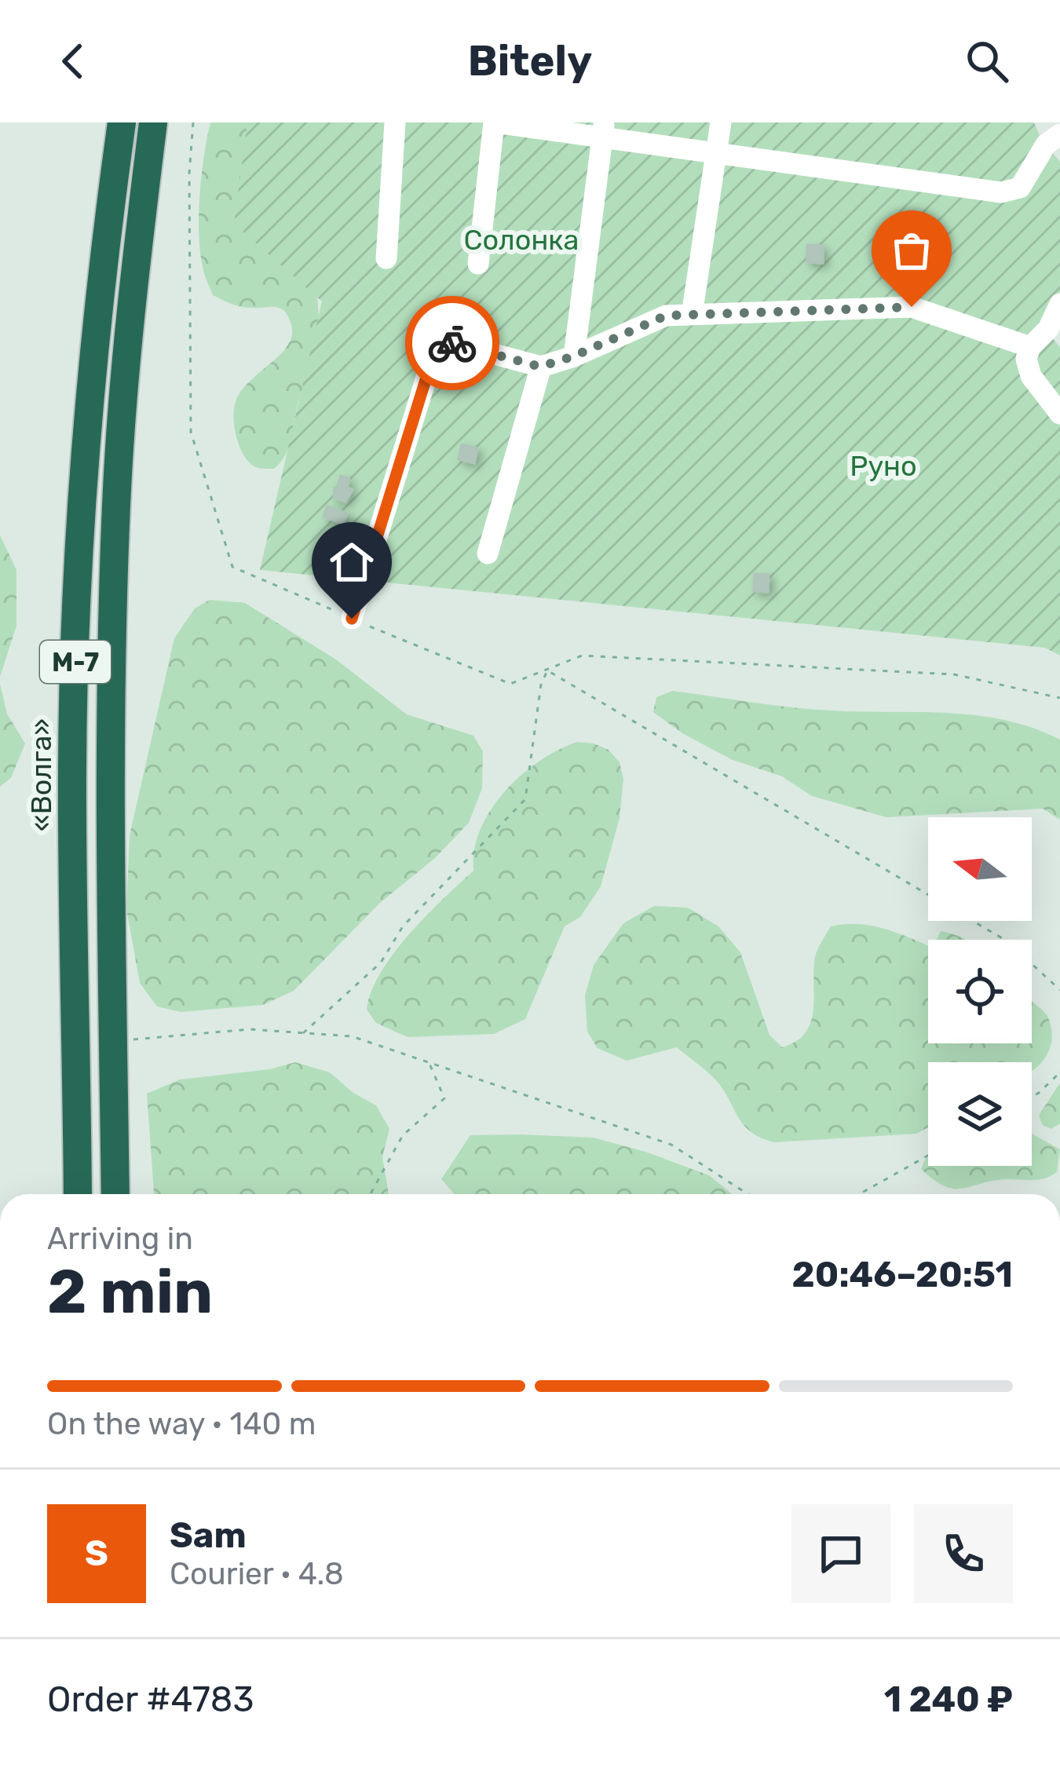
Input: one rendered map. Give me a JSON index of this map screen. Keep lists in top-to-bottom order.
{
  "streets": {
    "highway": ["М-7", "«Волга»"]
  },
  "parks": ["Солонка", "Руно"],
  "north": "left",
  "page": {
    "header": "Bitely",
    "heading": ["2 min", "Arriving in", "20:46–20:51"],
    "panel": [
      "Sam",
      "Courier · 4.8",
      "Order #4783",
      "1 240 ₽"
    ],
    "bar": "On the way · 140 m",
    "round": "S"
  }
}
